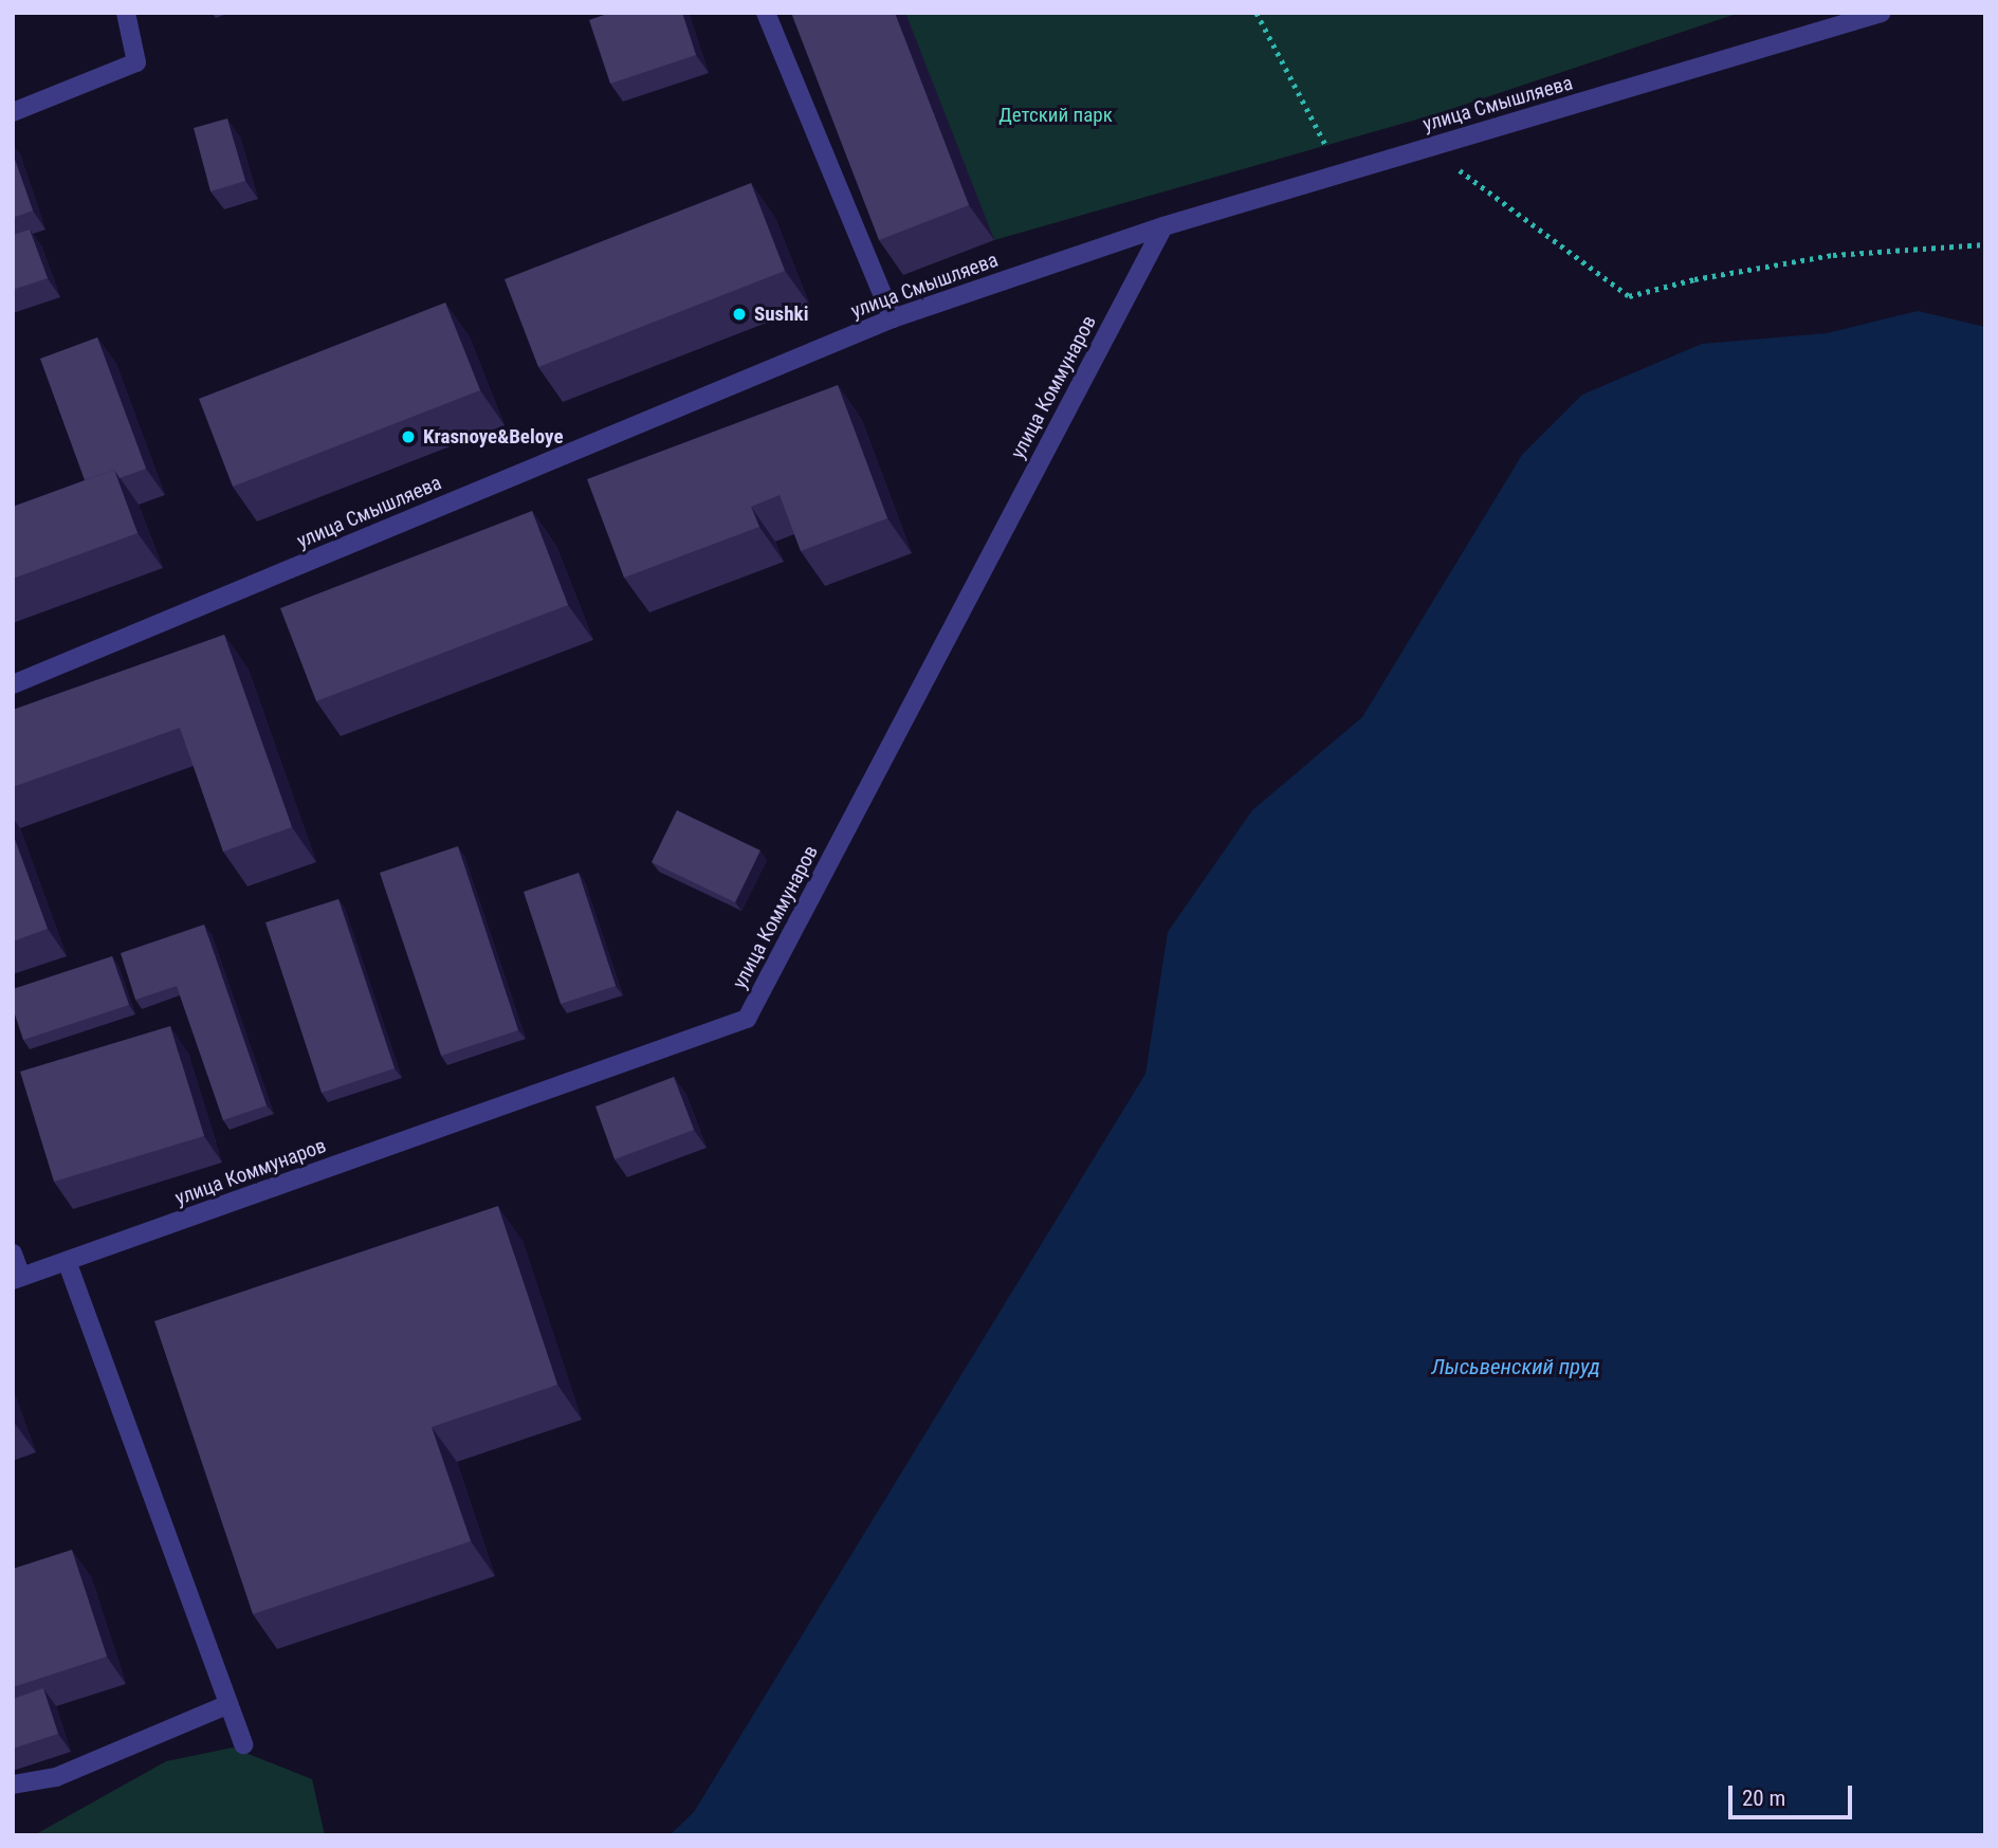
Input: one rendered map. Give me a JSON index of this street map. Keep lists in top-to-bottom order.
{
  "streets": {
    "street": ["улица Смышляева", "улица Коммунаров"]
  },
  "crossings": [
    ["улица Смышляева", "улица Коммунаров"]
  ],
  "water": ["Лысьвенский пруд"],
  "parks": ["Детский парк"],
  "places": ["Sushki", "Krasnoye&Beloye"],
  "scale_bar": "20 m"
}
